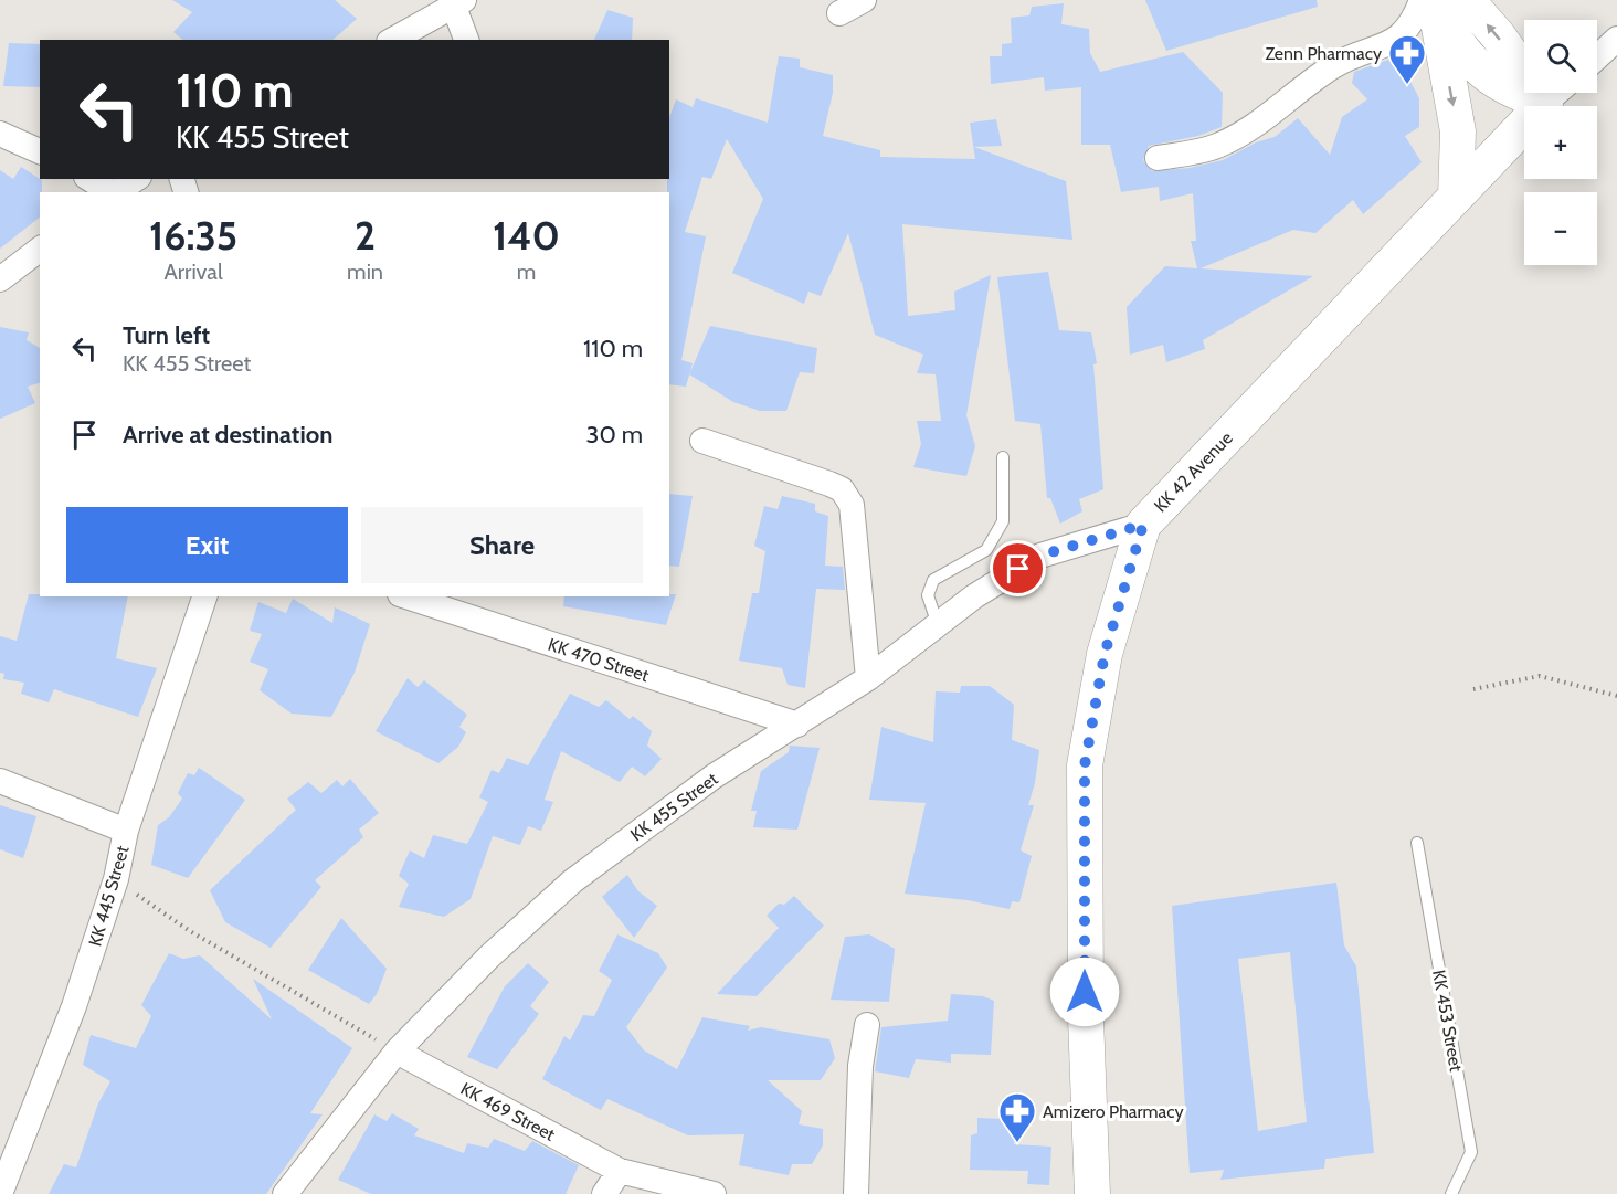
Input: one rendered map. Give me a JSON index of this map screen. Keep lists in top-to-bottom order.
{
  "streets": {
    "main road": ["KK 42 Avenue"],
    "street": [
      "KK 470 Street",
      "KK 455 Street",
      "KK 445 Street",
      "KK 469 Street"
    ],
    "lane": ["KK 453 Street"]
  },
  "crossings": [
    ["KK 42 Avenue", "KK 455 Street"],
    ["KK 470 Street", "KK 455 Street"],
    ["KK 455 Street", "KK 469 Street"]
  ],
  "places": {
    "pharmacy": ["Zenn Pharmacy", "Amizero Pharmacy"]
  },
  "page": {
    "map_buttons": ["+", "−"],
    "turn": ["110 m", "KK 455 Street"],
    "eta": [
      "16:35",
      "Arrival",
      "2",
      "min",
      "140",
      "m"
    ],
    "list": [
      {
        "name": "Turn left",
        "note": "KK 455 Street",
        "value": "110 m"
      },
      {
        "name": "Arrive at destination",
        "value": "30 m"
      }
    ],
    "buttons": ["Exit", "Share"]
  }
}
